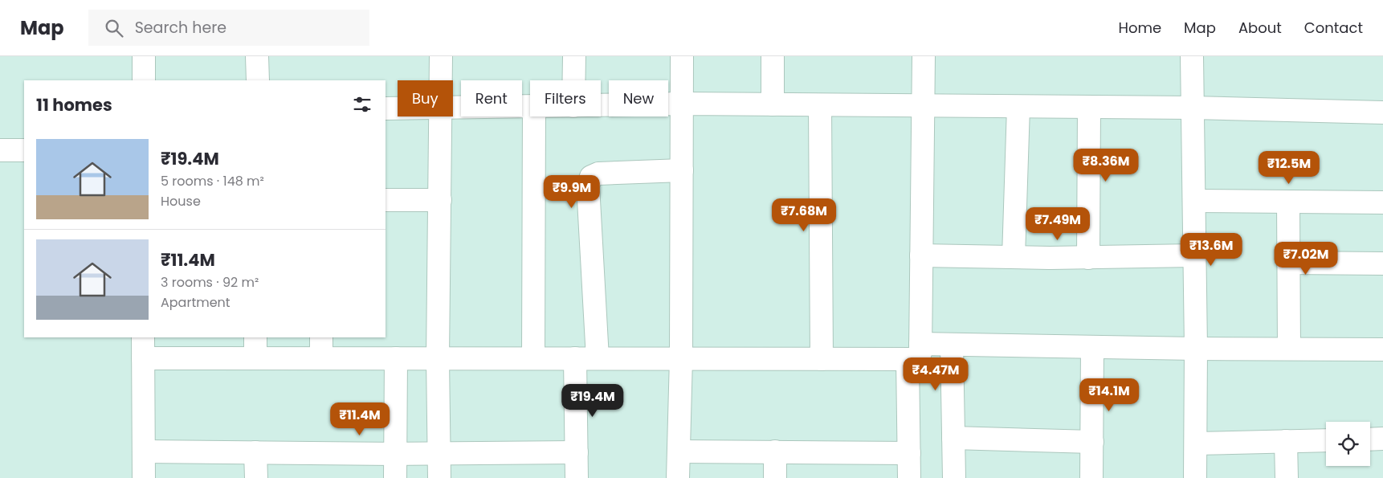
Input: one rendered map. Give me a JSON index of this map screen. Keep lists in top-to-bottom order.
{
  "page": {
    "header": "Map",
    "search": "Search here",
    "nav": [
      "Home",
      "Map",
      "About",
      "Contact"
    ],
    "chip": [
      "Buy",
      "Rent",
      "Filters",
      "New"
    ],
    "heading": "11 homes",
    "list": [
      {
        "name": "₹19.4M",
        "note": "5 rooms · 148 m² · House"
      },
      {
        "name": "₹11.4M",
        "note": "3 rooms · 92 m² · Apartment"
      }
    ],
    "price": [
      "₹8.36M",
      "₹12.5M",
      "₹9.9M",
      "₹7.68M",
      "₹7.49M",
      "₹13.6M",
      "₹7.02M",
      "₹4.47M",
      "₹14.1M",
      "₹19.4M",
      "₹11.4M"
    ]
  }
}
